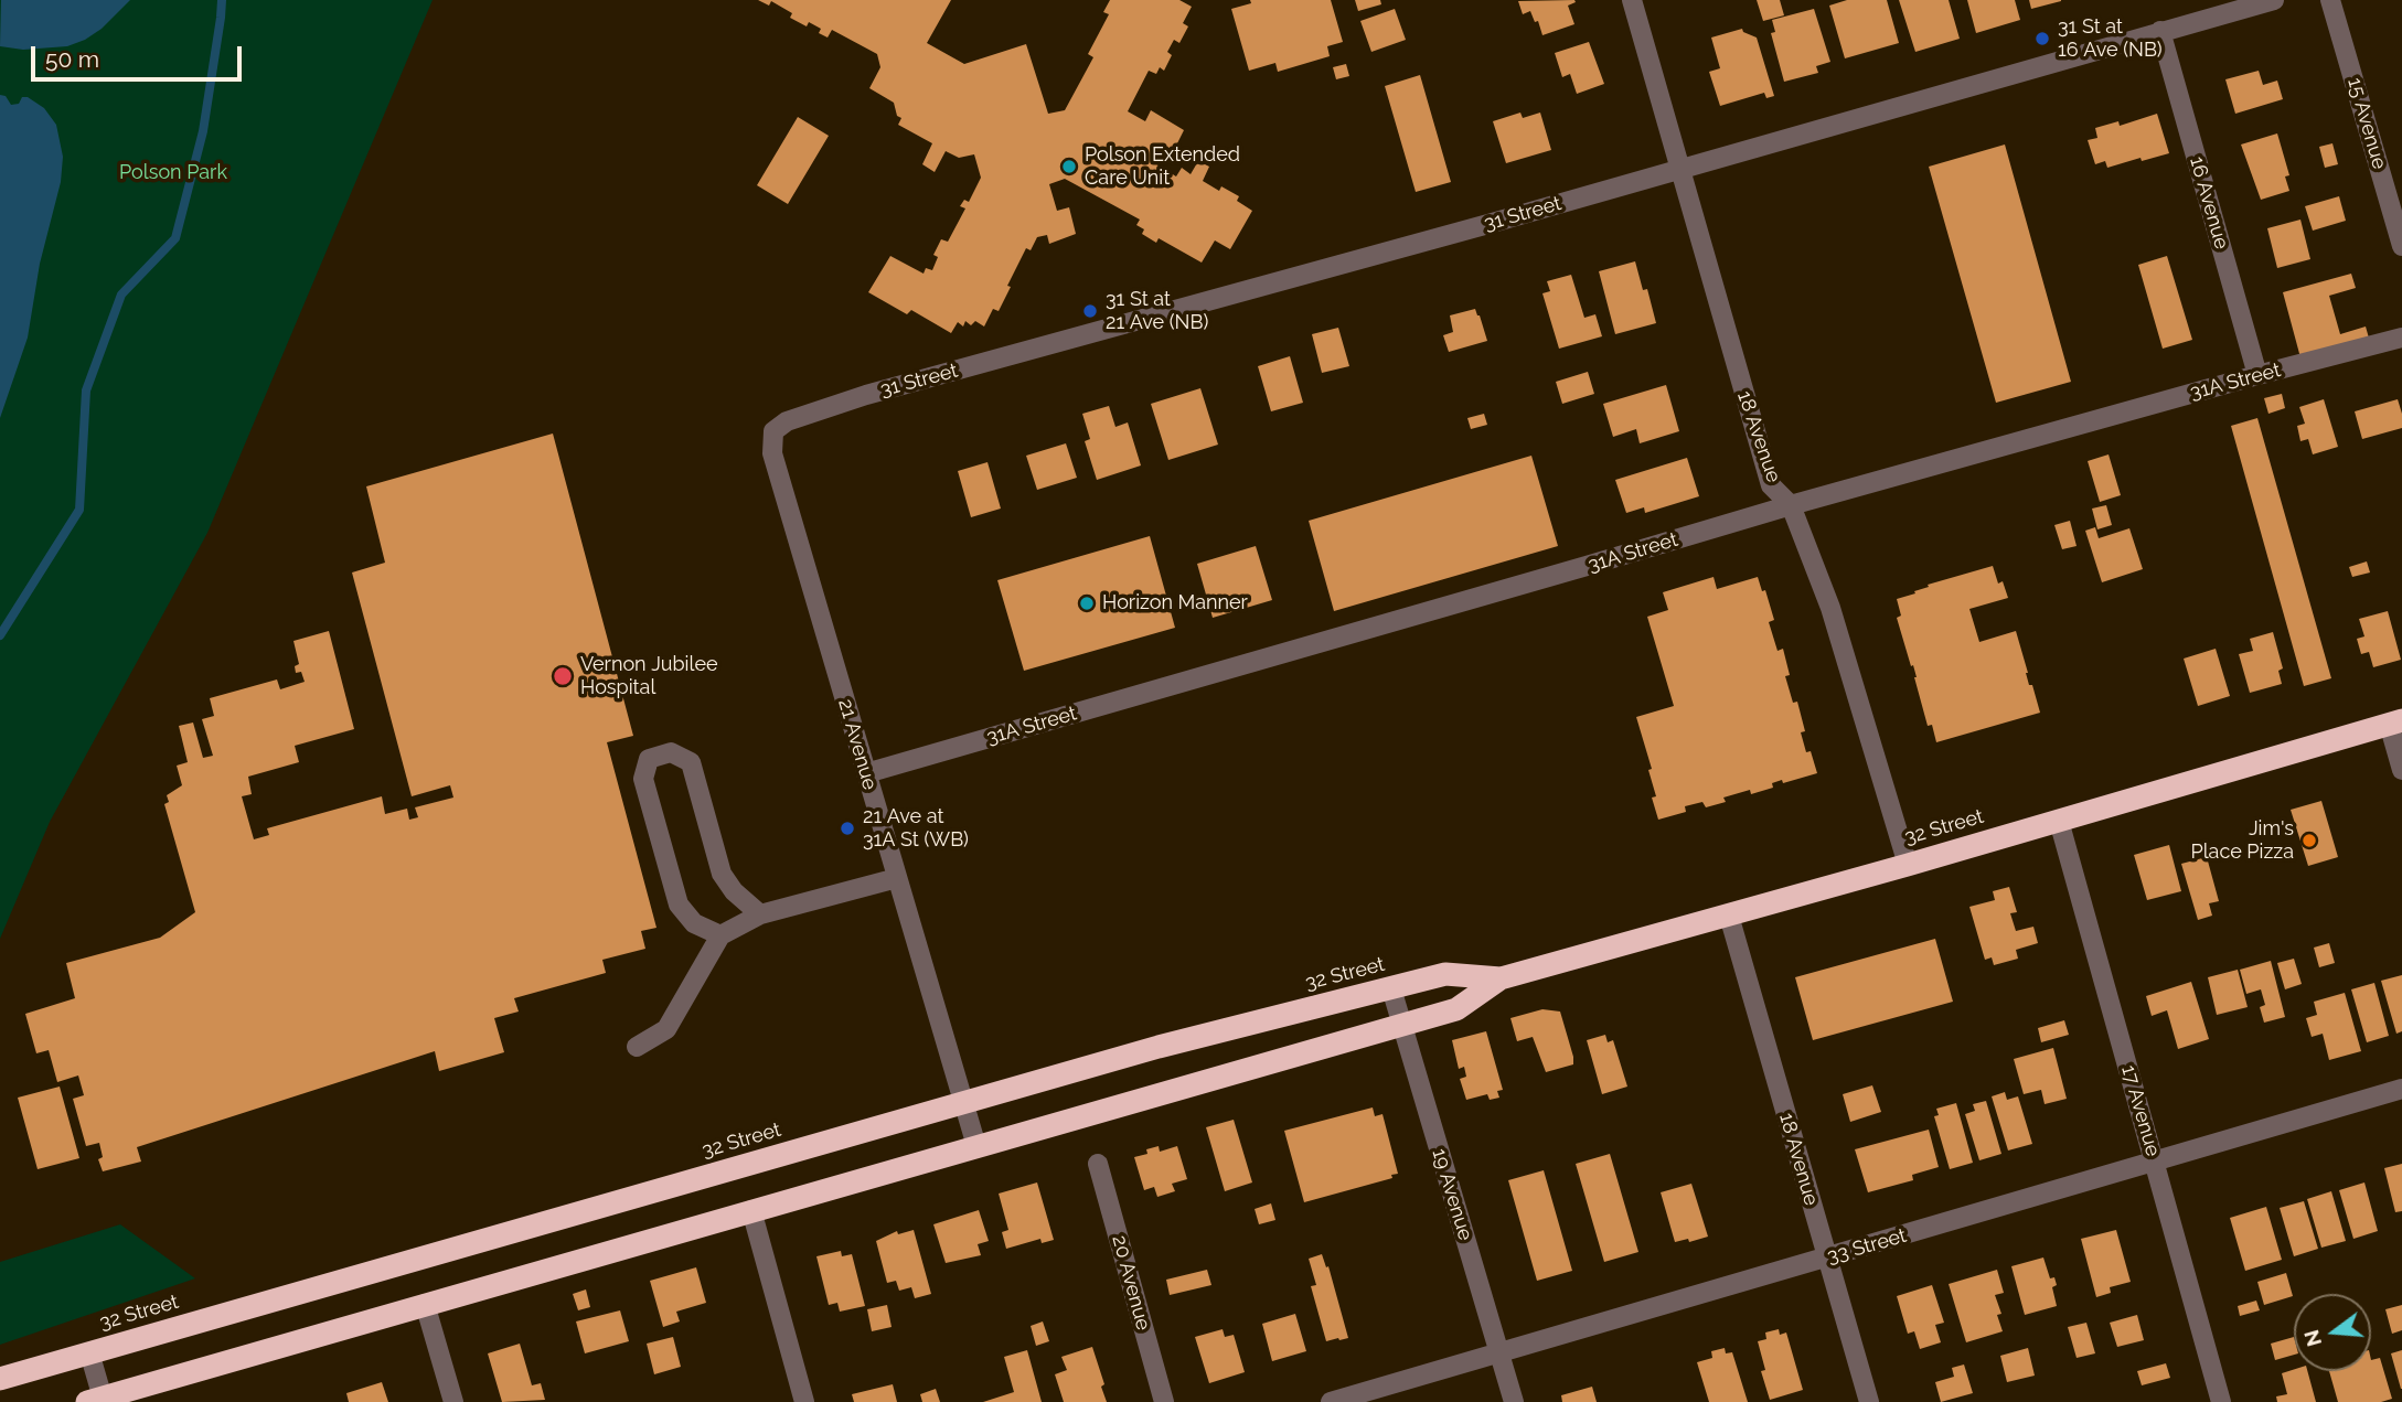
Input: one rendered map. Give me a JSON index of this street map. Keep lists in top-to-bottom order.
{
  "streets": {
    "highway": ["32 Street"],
    "street": [
      "15 Avenue",
      "16 Avenue",
      "31 Street",
      "31A Street",
      "18 Avenue",
      "21 Avenue",
      "17 Avenue",
      "19 Avenue",
      "33 Street",
      "20 Avenue"
    ]
  },
  "crossings": [
    ["16 Avenue", "31 Street"],
    ["16 Avenue", "31A Street"],
    ["31 Street", "18 Avenue"],
    ["31 Street", "21 Avenue"],
    ["31A Street", "18 Avenue"],
    ["31A Street", "21 Avenue"],
    ["18 Avenue", "32 Street"],
    ["18 Avenue", "33 Street"],
    ["21 Avenue", "32 Street"],
    ["32 Street", "17 Avenue"],
    ["32 Street", "19 Avenue"],
    ["17 Avenue", "33 Street"],
    ["19 Avenue", "33 Street"]
  ],
  "parks": ["Polson Park"],
  "places": [
    "31 St at 16 Ave (NB)",
    "Polson Extended Care Unit",
    "31 St at 21 Ave (NB)",
    "Horizon Manner",
    "Vernon Jubilee Hospital",
    "21 Ave at 31A St (WB)",
    "Jim's Place Pizza"
  ],
  "scale_bar": "50 m",
  "north": "left"
}
